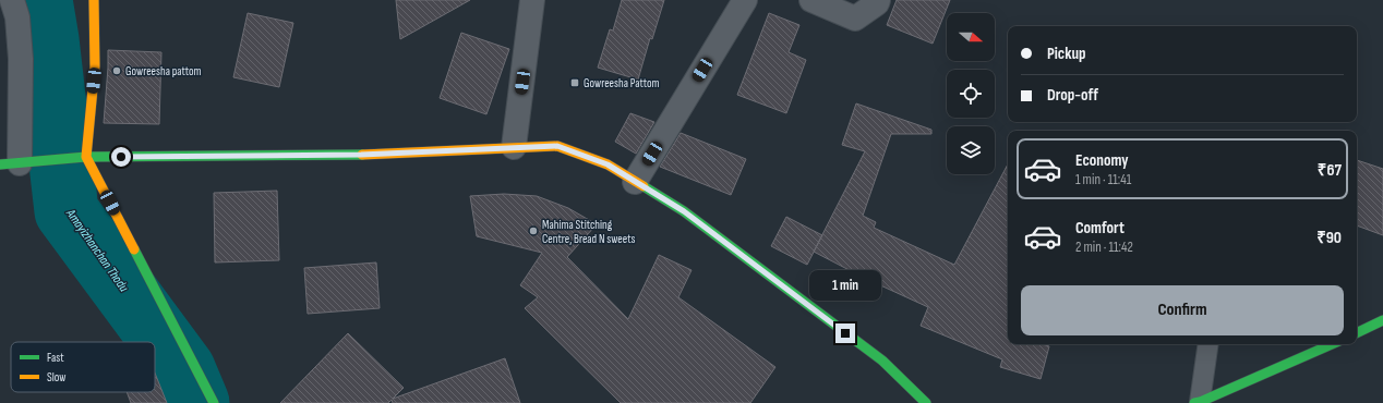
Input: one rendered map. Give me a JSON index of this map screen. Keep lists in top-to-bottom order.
{
  "water": ["Amayizhanchan Thodu"],
  "places": {
    "other": ["Gowreesha pattom", "Mahima Stitching Centre, Bread N sweets"],
    "transit": ["Gowreesha Pattom"]
  },
  "legend": ["Fast", "Slow"],
  "north": "right",
  "page": {
    "banner": ["Pickup", "Drop-off"],
    "list": [
      {
        "name": "Economy",
        "note": "1 min · 11:41",
        "value": "₹67"
      },
      {
        "name": "Comfort",
        "note": "2 min · 11:42",
        "value": "₹90"
      }
    ],
    "bubble": "1 min",
    "buttons": "Confirm"
  }
}
